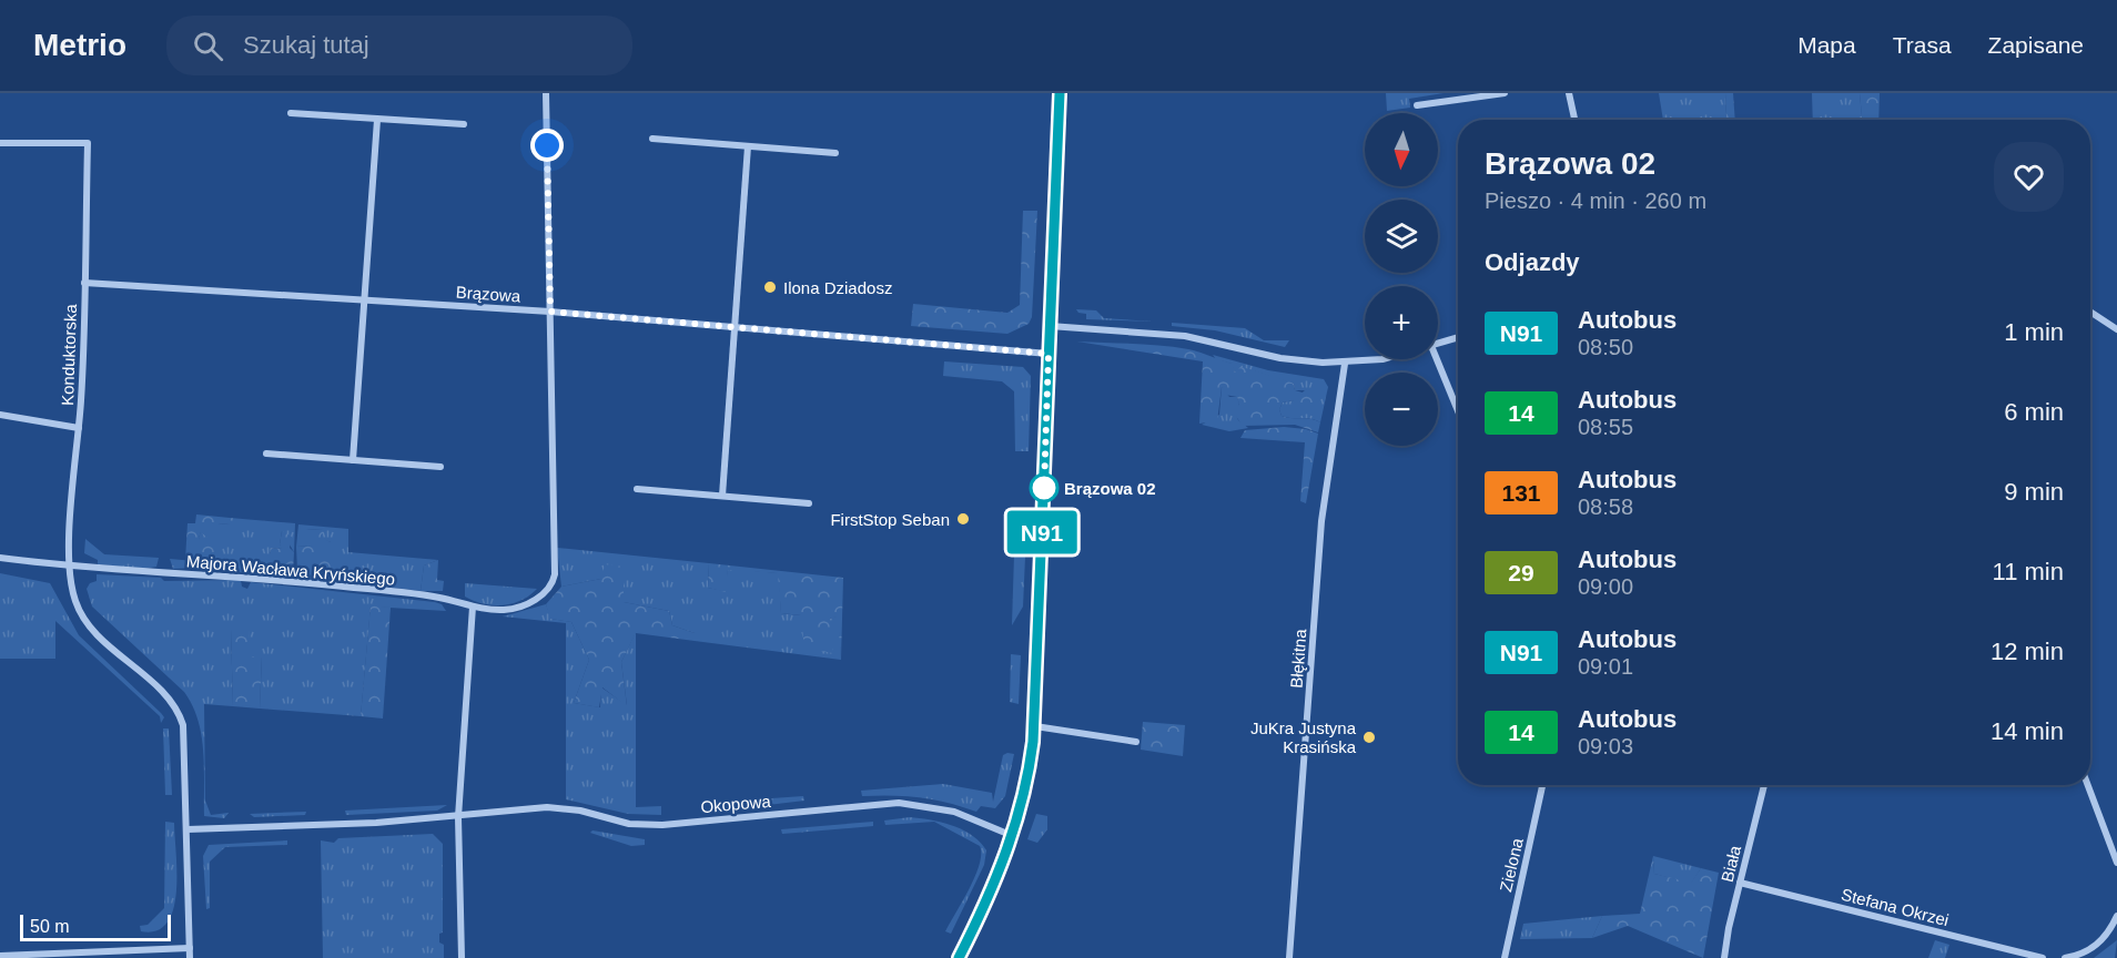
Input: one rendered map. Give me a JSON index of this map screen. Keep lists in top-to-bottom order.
{
  "streets": {
    "street": [
      "Brązowa",
      "Konduktorska",
      "Majora Wacława Kryńskiego",
      "Błękitna",
      "Okopowa",
      "Biała",
      "Zielona",
      "Stefana Okrzei"
    ]
  },
  "crossings": [
    ["Brązowa", "Konduktorska"],
    ["Brązowa", "Majora Wacława Kryńskiego"],
    ["Konduktorska", "Majora Wacława Kryńskiego"],
    ["Konduktorska", "Okopowa"],
    ["Biała", "Stefana Okrzei"]
  ],
  "places": [
    "Ilona Dziadosz",
    "Brązowa 02",
    "FirstStop Seban",
    "JuKra Justyna Krasińska"
  ],
  "lines": ["bus line N91"],
  "scale_bar": "50 m",
  "north": "bottom",
  "page": {
    "header": "Metrio",
    "search": "Szukaj tutaj",
    "nav": ["Mapa", "Trasa", "Zapisane"],
    "on_map": "N91",
    "map_buttons": ["+", "−"],
    "heading": [
      ["Brązowa 02", "Pieszo · 4 min · 260 m"],
      "Odjazdy"
    ],
    "list": [
      {
        "mark": "N91",
        "name": "Autobus",
        "note": "08:50",
        "value": "1 min"
      },
      {
        "mark": "14",
        "name": "Autobus",
        "note": "08:55",
        "value": "6 min"
      },
      {
        "mark": "131",
        "name": "Autobus",
        "note": "08:58",
        "value": "9 min"
      },
      {
        "mark": "29",
        "name": "Autobus",
        "note": "09:00",
        "value": "11 min"
      },
      {
        "mark": "N91",
        "name": "Autobus",
        "note": "09:01",
        "value": "12 min"
      },
      {
        "mark": "14",
        "name": "Autobus",
        "note": "09:03",
        "value": "14 min"
      }
    ],
    "scale": "50 m"
  }
}
